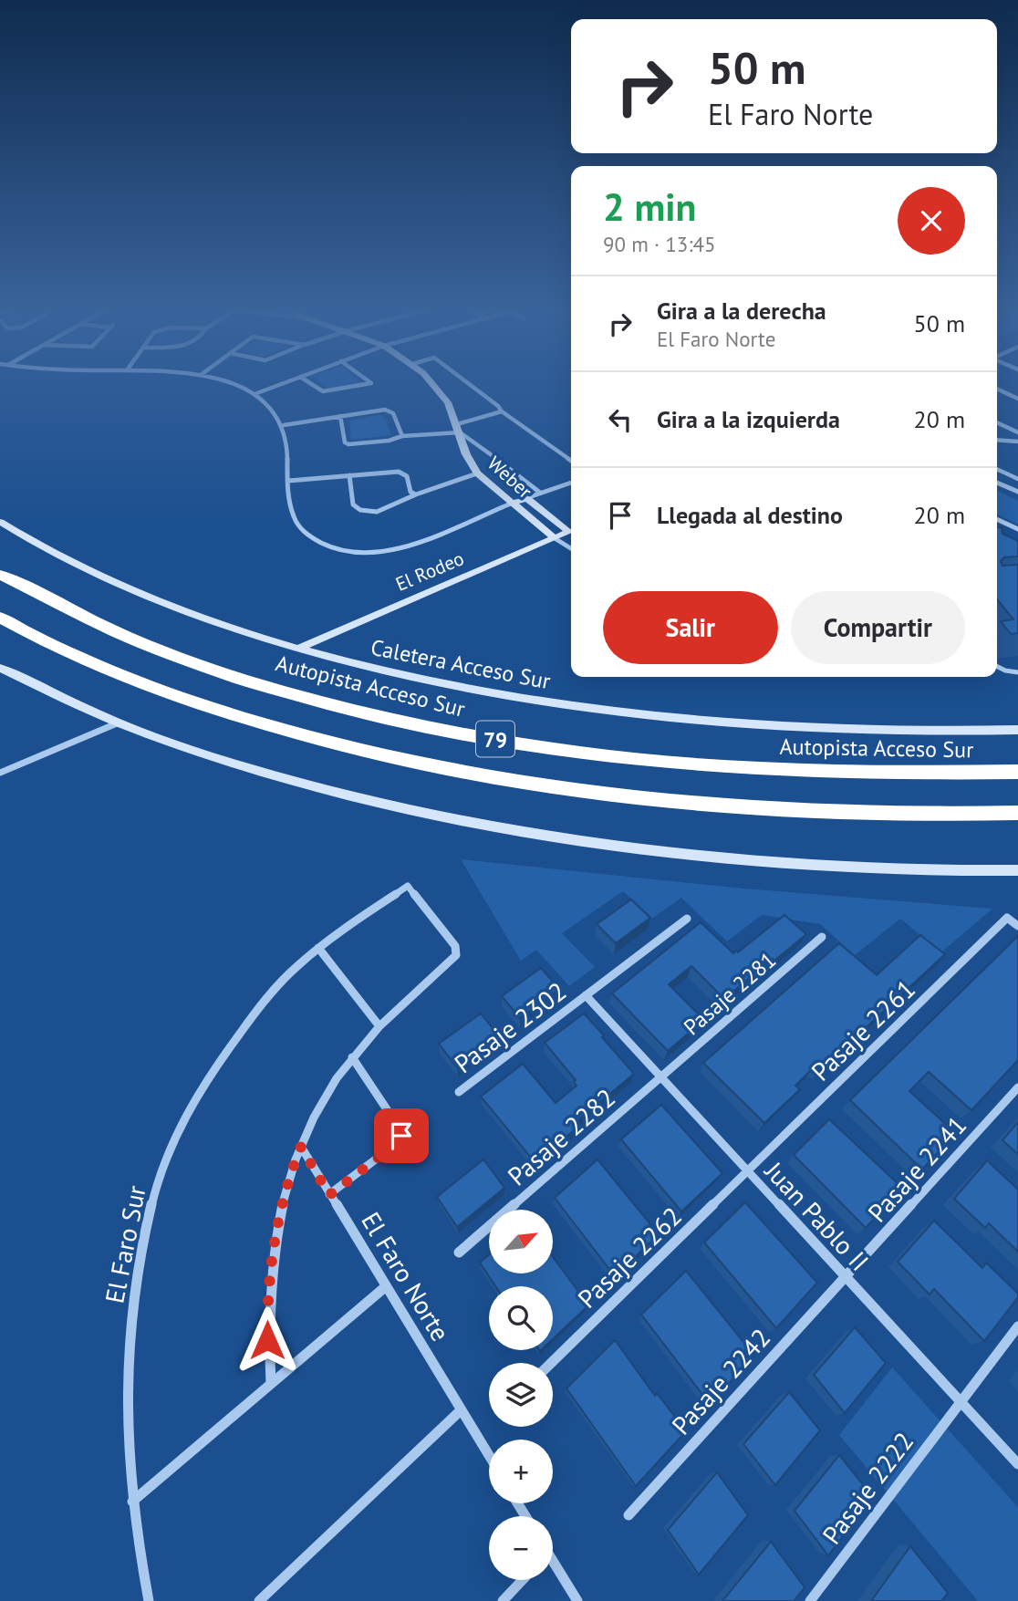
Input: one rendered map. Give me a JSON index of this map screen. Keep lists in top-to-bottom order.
{
  "streets": {
    "highway": ["Autopista Acceso Sur", "79"],
    "main road": ["Weber", "El Rodeo", "Caletera Acceso Sur"],
    "street": [
      "Pasaje 2281",
      "Pasaje 2302",
      "Pasaje 2261",
      "Pasaje 2282",
      "Pasaje 2241",
      "Juan Pablo II",
      "El Faro Sur",
      "Pasaje 2262",
      "El Faro Norte",
      "Pasaje 2242",
      "Pasaje 2222"
    ]
  },
  "crossings": [
    ["Weber", "El Rodeo"],
    ["El Rodeo", "Caletera Acceso Sur"],
    ["Pasaje 2281", "Pasaje 2282"],
    ["Pasaje 2281", "Juan Pablo II"],
    ["Pasaje 2302", "Juan Pablo II"],
    ["Pasaje 2261", "Juan Pablo II"],
    ["Pasaje 2261", "Pasaje 2262"],
    ["Pasaje 2282", "Juan Pablo II"],
    ["Pasaje 2241", "Juan Pablo II"],
    ["Pasaje 2241", "Pasaje 2242"],
    ["Juan Pablo II", "Pasaje 2262"],
    ["Juan Pablo II", "Pasaje 2242"],
    ["Juan Pablo II", "Pasaje 2222"]
  ],
  "north": "top right",
  "page": {
    "turn": ["50 m", "El Faro Norte"],
    "heading": ["2 min", "90 m · 13:45"],
    "list": [
      {
        "name": "Gira a la derecha",
        "note": "El Faro Norte",
        "value": "50 m"
      },
      {
        "name": "Gira a la izquierda",
        "value": "20 m"
      },
      {
        "name": "Llegada al destino",
        "value": "20 m"
      }
    ],
    "buttons": ["Salir", "Compartir"],
    "map_buttons": ["+", "−"]
  }
}
